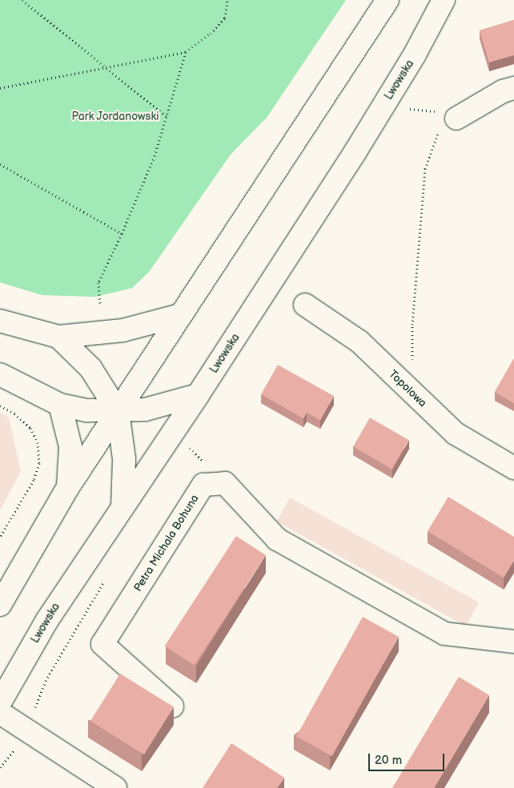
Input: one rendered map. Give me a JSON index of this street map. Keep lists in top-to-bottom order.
{
  "streets": {
    "main road": ["Lwowska", "Topolowa", "Petra Michala Bohuna"]
  },
  "parks": ["Park Jordanowski"],
  "scale_bar": "20 m"
}
